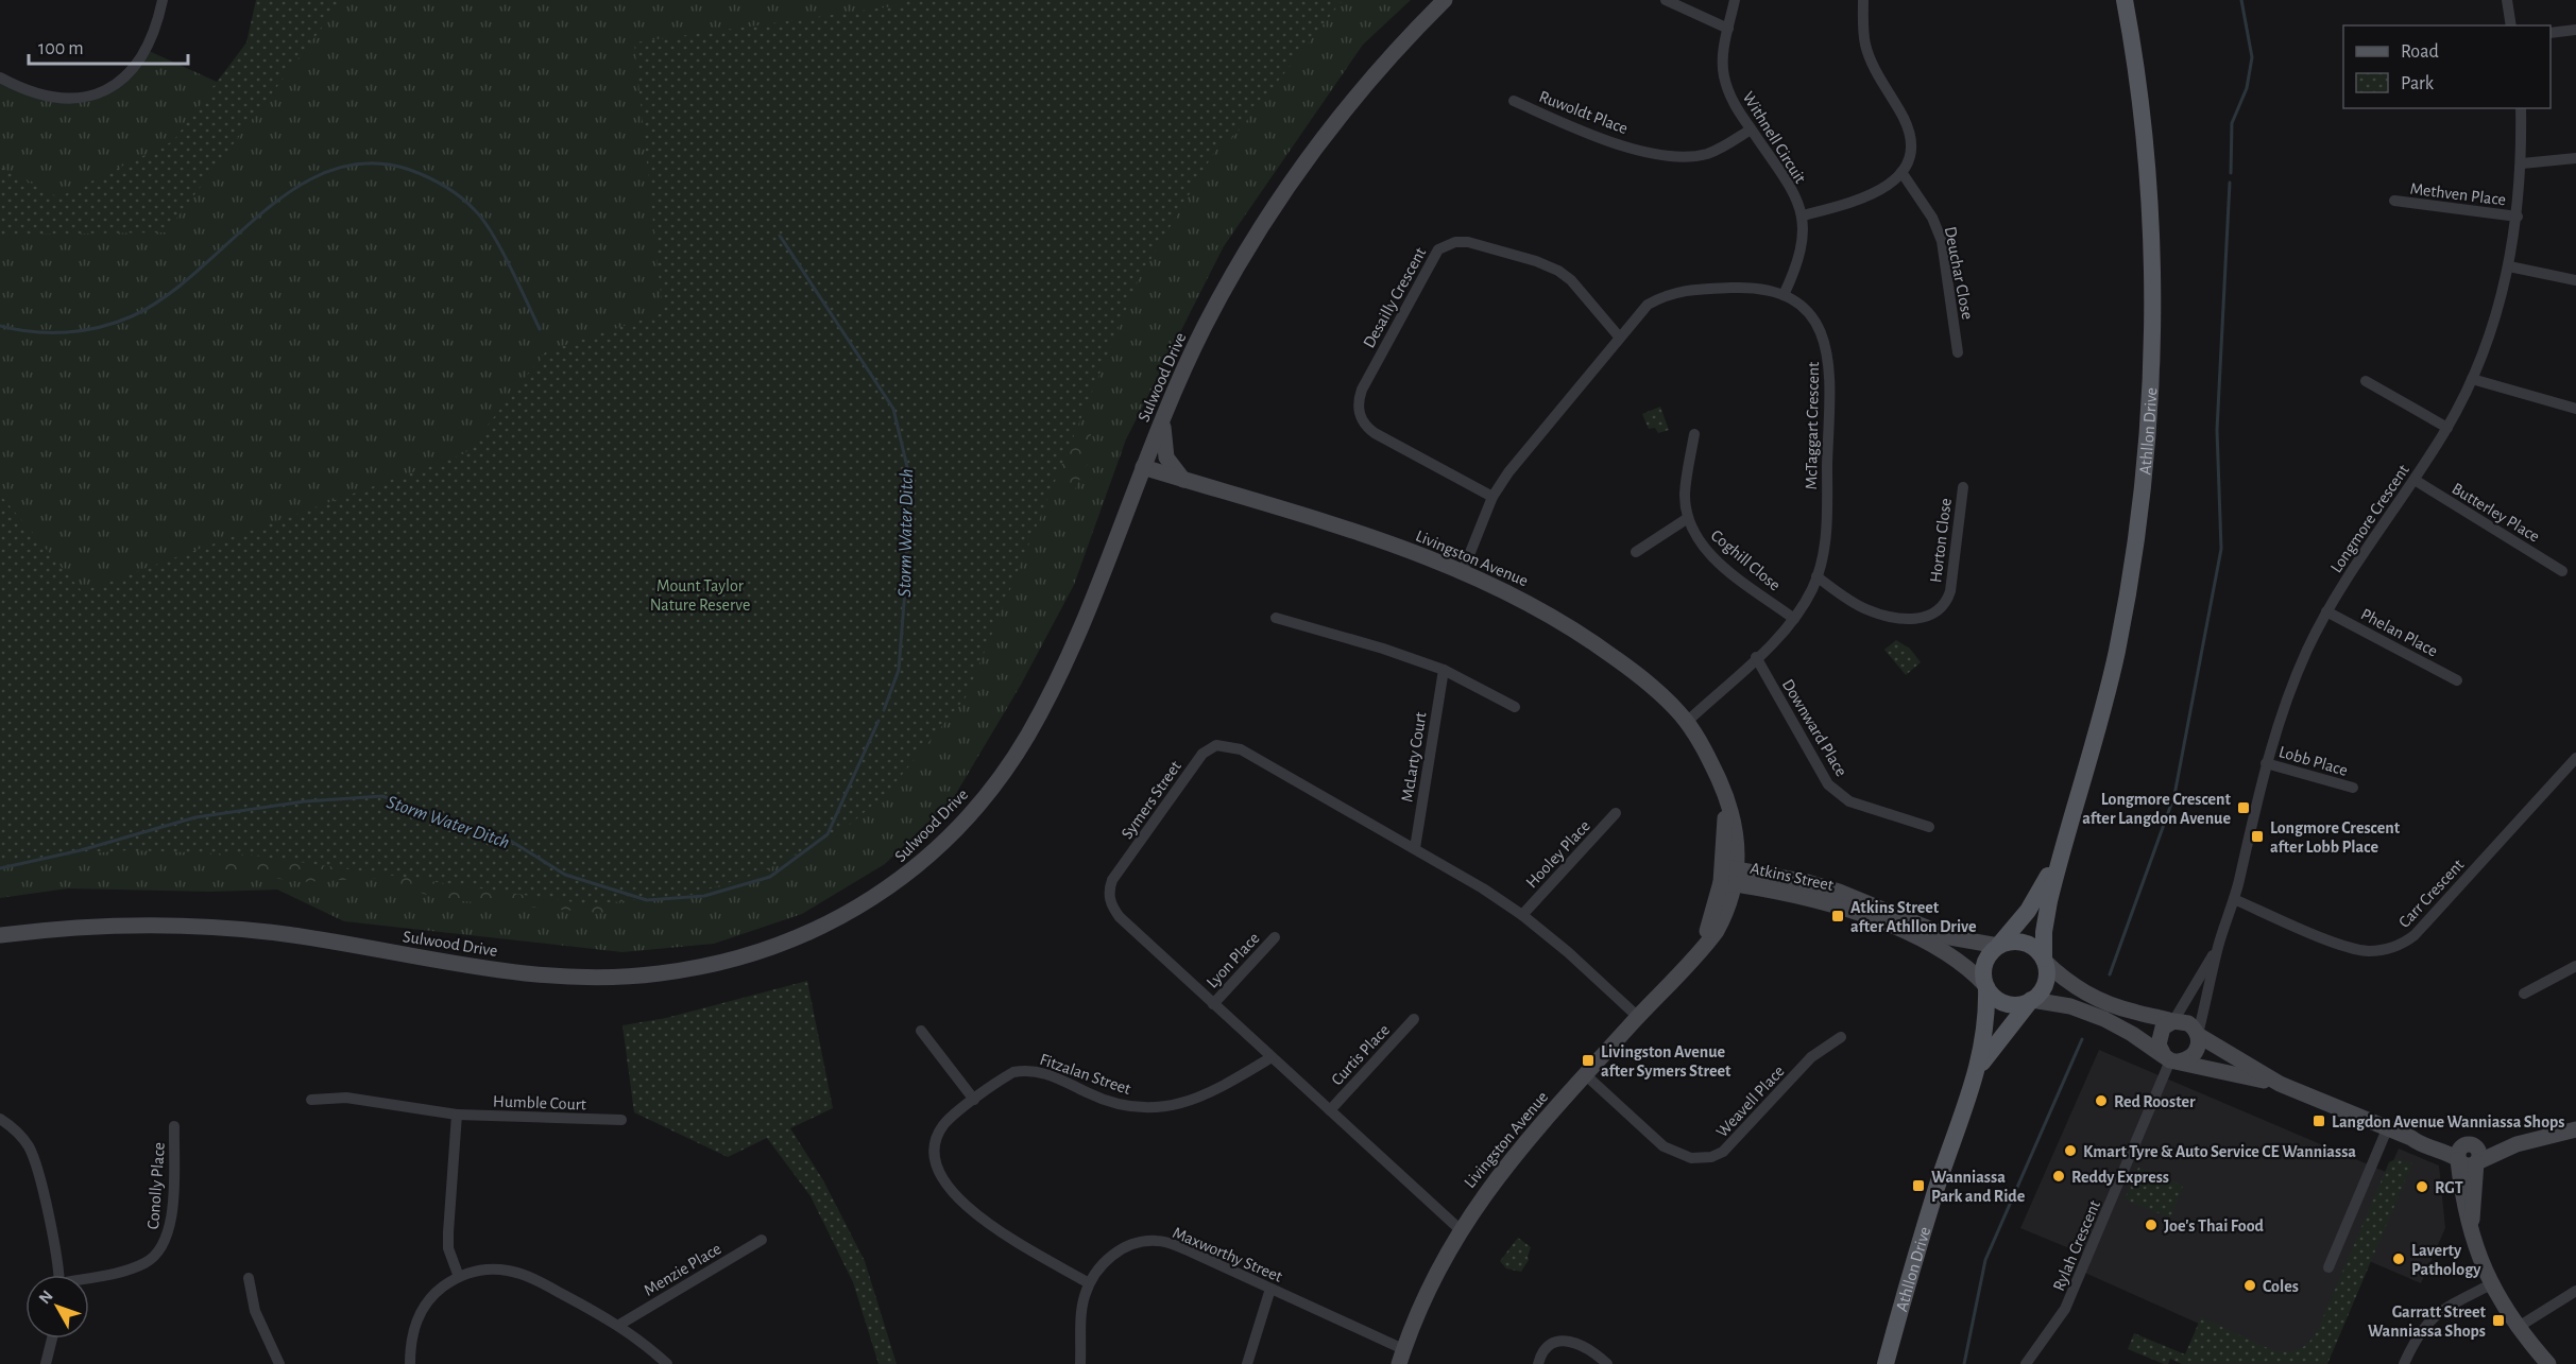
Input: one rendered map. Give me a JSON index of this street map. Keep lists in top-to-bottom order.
{
  "streets": {
    "main road": ["Athllon Drive"],
    "street": [
      "Ruwoldt Place",
      "Withnell Circuit",
      "Methven Place",
      "Deuchar Close",
      "Desailly Crescent",
      "Sulwood Drive",
      "McTaggart Crescent",
      "Butterley Place",
      "Longmore Crescent",
      "Horton Close",
      "Livingston Avenue",
      "Coghill Close",
      "Phelan Place",
      "Downward Place",
      "McLarty Court",
      "Lobb Place",
      "Symers Street",
      "Hooley Place",
      "Atkins Street",
      "Carr Crescent",
      "Lyon Place",
      "Curtis Place",
      "Fitzalan Street",
      "Weavell Place",
      "Humble Court",
      "Conolly Place",
      "Rylah Crescent",
      "Maxworthy Street",
      "Menzie Place"
    ]
  },
  "crossings": [
    ["Ruwoldt Place", "Withnell Circuit"],
    ["Withnell Circuit", "McTaggart Crescent"],
    ["Methven Place", "Longmore Crescent"],
    ["Desailly Crescent", "McTaggart Crescent"],
    ["Sulwood Drive", "Livingston Avenue"],
    ["McTaggart Crescent", "Horton Close"],
    ["McTaggart Crescent", "Livingston Avenue"],
    ["McTaggart Crescent", "Coghill Close"],
    ["McTaggart Crescent", "Downward Place"],
    ["Athllon Drive", "Atkins Street"],
    ["Butterley Place", "Longmore Crescent"],
    ["Longmore Crescent", "Phelan Place"],
    ["Longmore Crescent", "Lobb Place"],
    ["Longmore Crescent", "Carr Crescent"],
    ["Longmore Crescent", "Rylah Crescent"],
    ["Livingston Avenue", "Symers Street"],
    ["Livingston Avenue", "Atkins Street"],
    ["Livingston Avenue", "Weavell Place"],
    ["Livingston Avenue", "Maxworthy Street"],
    ["McLarty Court", "Symers Street"],
    ["Symers Street", "Hooley Place"],
    ["Symers Street", "Lyon Place"],
    ["Symers Street", "Curtis Place"],
    ["Symers Street", "Fitzalan Street"],
    ["Fitzalan Street", "Maxworthy Street"]
  ],
  "water": ["Storm Water Ditch"],
  "parks": ["Mount Taylor Nature Reserve"],
  "places": {
    "transit": [
      "Longmore Crescent after Langdon Avenue",
      "Longmore Crescent after Lobb Place",
      "Atkins Street after Athllon Drive",
      "Livingston Avenue after Symers Street",
      "Langdon Avenue Wanniassa Shops",
      "Wanniassa Park and Ride",
      "Garratt Street Wanniassa Shops"
    ],
    "other": [
      "Red Rooster",
      "Kmart Tyre & Auto Service CE Wanniassa",
      "Reddy Express",
      "RGT",
      "Joe's Thai Food",
      "Laverty Pathology",
      "Coles"
    ]
  },
  "legend": ["Road", "Park"],
  "scale_bar": "100 m",
  "north": "top left"
}
